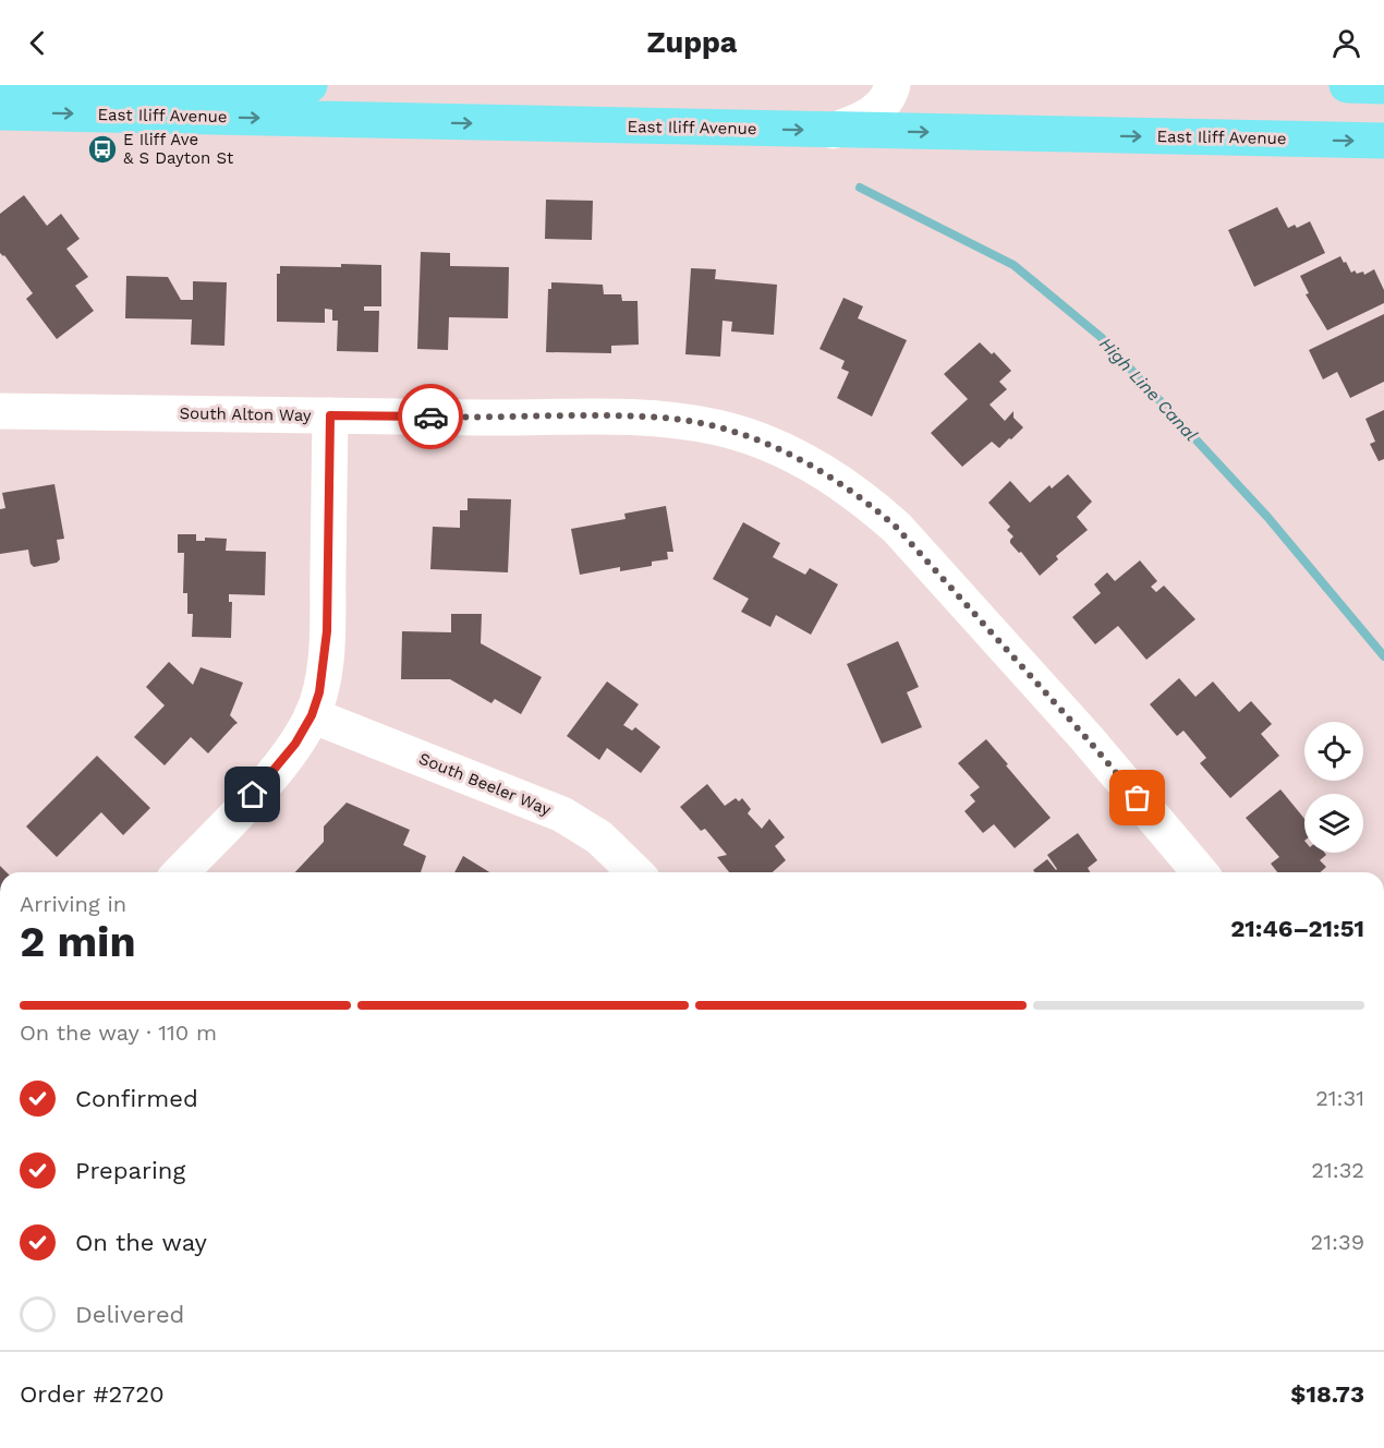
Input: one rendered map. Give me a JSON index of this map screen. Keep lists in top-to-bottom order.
{
  "streets": {
    "main road": ["East Iliff Avenue"],
    "street": ["South Alton Way", "South Beeler Way"]
  },
  "one_way": ["East Iliff Avenue"],
  "water": ["High Line Canal"],
  "places": {
    "bus stop": ["E Iliff Ave & S Dayton St"]
  },
  "page": {
    "header": "Zuppa",
    "heading": ["2 min", "Arriving in", "21:46–21:51"],
    "panel": ["Order #2720", "$18.73"],
    "bar": "On the way · 110 m",
    "list": [
      ["Confirmed", "21:31"],
      ["Preparing", "21:32"],
      ["On the way", "21:39"],
      "Delivered"
    ]
  }
}
